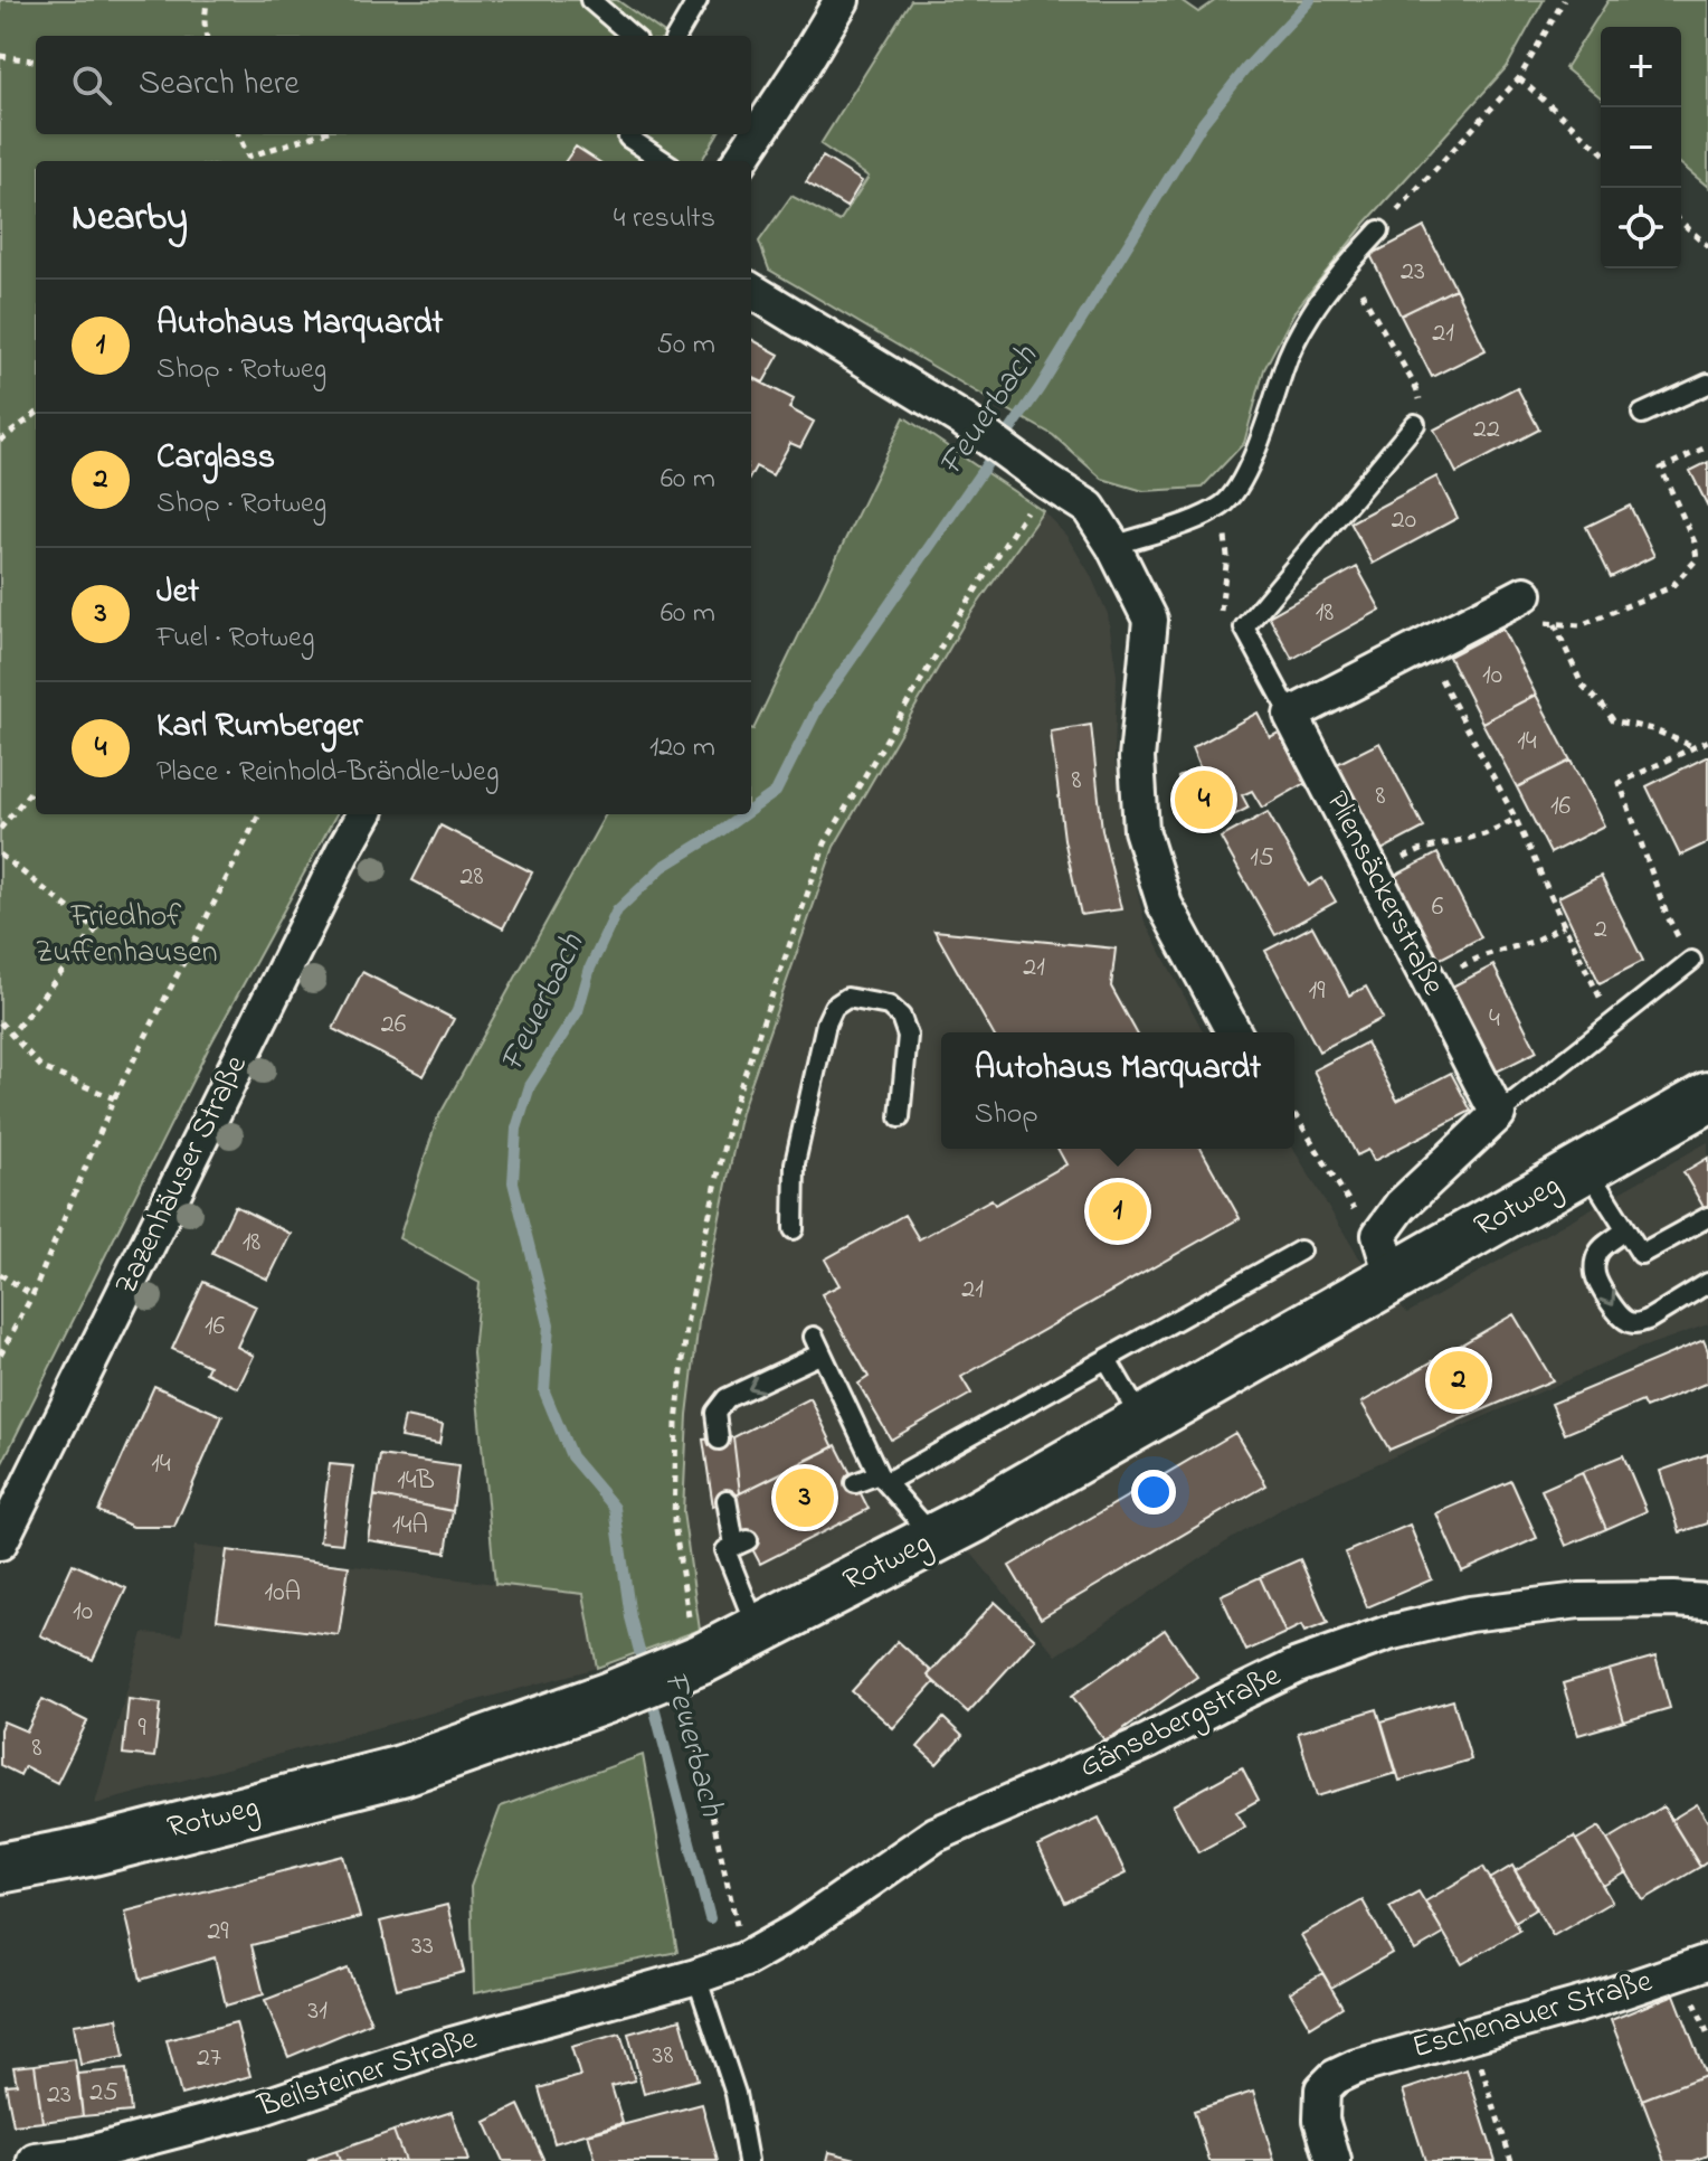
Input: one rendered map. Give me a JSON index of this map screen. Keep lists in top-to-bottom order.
{
  "streets": {
    "main road": ["Rotweg"],
    "street": [
      "Pliensäckerstraße",
      "Zazenhäuser Straße",
      "Gänsebergstraße",
      "Eschenauer Straße",
      "Beilsteiner Straße"
    ]
  },
  "crossings": [
    ["Gänsebergstraße", "Beilsteiner Straße"]
  ],
  "water": ["Feuerbach"],
  "parks": ["Friedhof Zuffenhausen"],
  "house_numbers": [
    "23",
    "21",
    "22",
    "20",
    "18",
    "10",
    "14",
    "8",
    "8",
    "16",
    "15",
    "28",
    "6",
    "2",
    "21",
    "19",
    "4",
    "26",
    "18",
    "21",
    "16",
    "14",
    "14B",
    "14A",
    "10A",
    "10",
    "9",
    "8",
    "29",
    "33",
    "31",
    "38",
    "27",
    "25",
    "23"
  ],
  "page": {
    "map_buttons": ["+", "−"],
    "search": "Search here",
    "heading": ["Nearby", "4 results"],
    "list": [
      {
        "mark": "1",
        "name": "Autohaus Marquardt",
        "note": "Shop · Rotweg",
        "value": "50 m"
      },
      {
        "mark": "2",
        "name": "Carglass",
        "note": "Shop · Rotweg",
        "value": "60 m"
      },
      {
        "mark": "3",
        "name": "Jet",
        "note": "Fuel · Rotweg",
        "value": "60 m"
      },
      {
        "mark": "4",
        "name": "Karl Rumberger",
        "note": "Place · Reinhold-Brändle-Weg",
        "value": "120 m"
      }
    ],
    "pins": [
      "4",
      "1",
      "2",
      "3"
    ],
    "popup": ["Autohaus Marquardt", "Shop"]
  }
}
